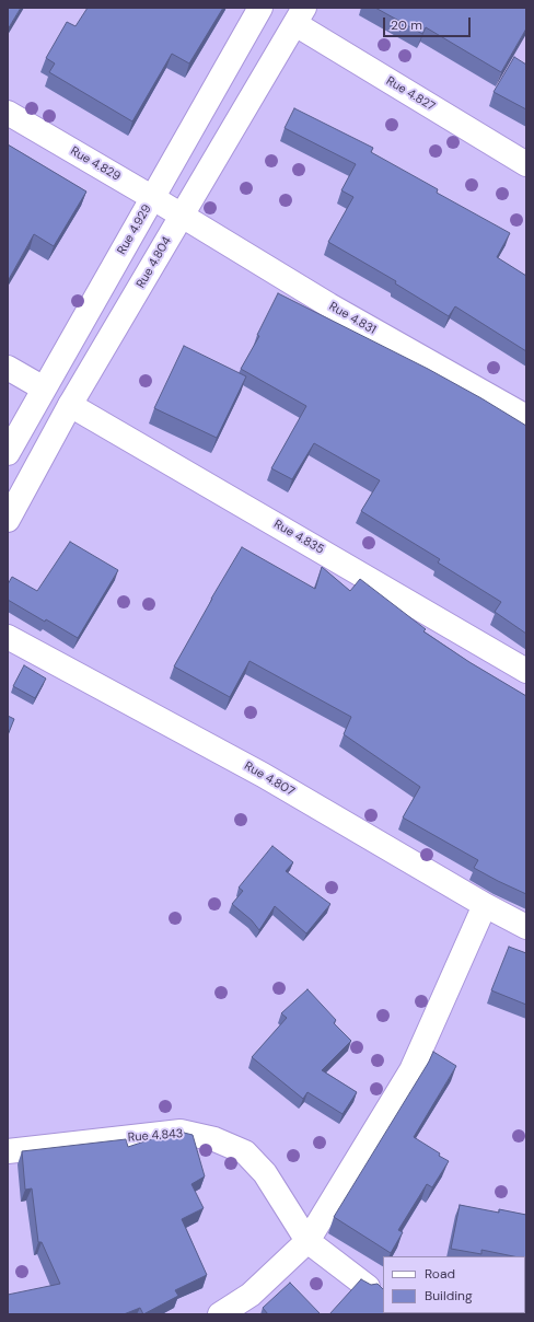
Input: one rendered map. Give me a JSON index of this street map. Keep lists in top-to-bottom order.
{
  "streets": {
    "street": [
      "Rue 4.827",
      "Rue 4.829",
      "Rue 4.929",
      "Rue 4.804",
      "Rue 4.831",
      "Rue 4.835",
      "Rue 4.807",
      "Rue 4.843"
    ]
  },
  "crossings": [
    ["Rue 4.827", "Rue 4.804"],
    ["Rue 4.829", "Rue 4.929"],
    ["Rue 4.829", "Rue 4.804"],
    ["Rue 4.829", "Rue 4.831"],
    ["Rue 4.804", "Rue 4.831"],
    ["Rue 4.804", "Rue 4.835"]
  ],
  "legend": ["Road", "Building"],
  "scale_bar": "20 m"
}
